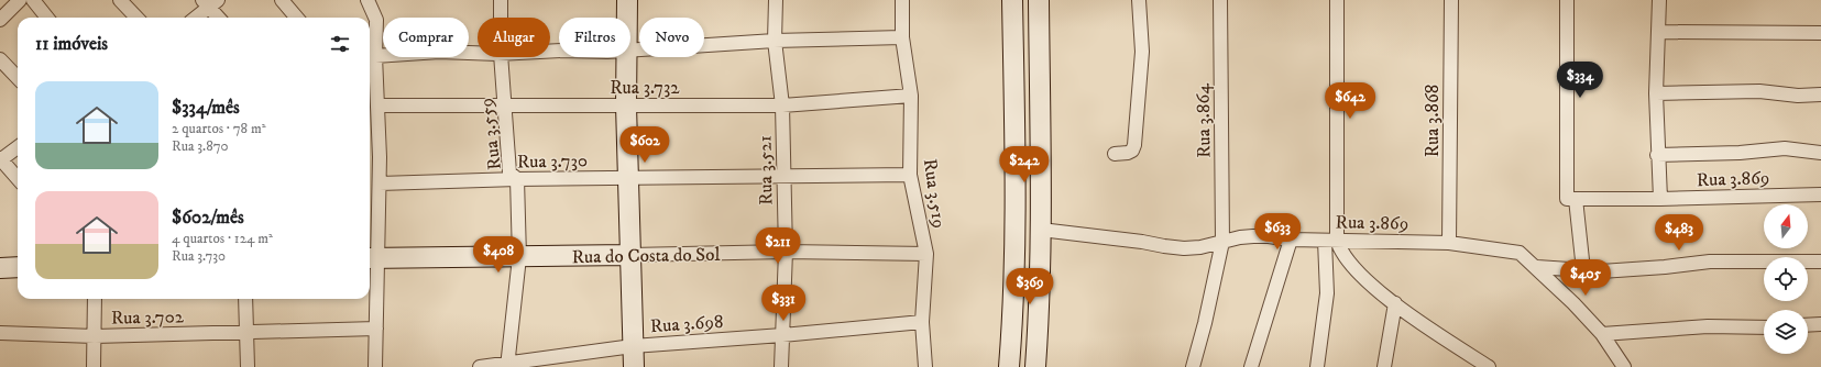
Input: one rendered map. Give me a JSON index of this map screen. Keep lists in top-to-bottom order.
{
  "streets": {
    "main road": ["Rua do Costa do Sol"],
    "street": [
      "Rua 3.732",
      "Rua 3.864",
      "Rua 3.868",
      "Rua 3.559",
      "Rua 3.730",
      "Rua 3.521",
      "Rua 3.869",
      "Rua 3.519",
      "Rua 3.702",
      "Rua 3.698"
    ]
  },
  "crossings": [
    ["Rua 3.732", "Rua 3.559"],
    ["Rua 3.732", "Rua 3.521"],
    ["Rua 3.732", "Rua 3.519"],
    ["Rua 3.864", "Rua 3.869"],
    ["Rua 3.868", "Rua 3.869"],
    ["Rua 3.559", "Rua 3.730"],
    ["Rua 3.559", "Rua do Costa do Sol"],
    ["Rua 3.559", "Rua 3.698"],
    ["Rua 3.730", "Rua 3.521"],
    ["Rua 3.730", "Rua 3.519"],
    ["Rua 3.521", "Rua do Costa do Sol"],
    ["Rua 3.521", "Rua 3.698"],
    ["Rua 3.519", "Rua do Costa do Sol"],
    ["Rua 3.519", "Rua 3.698"]
  ],
  "north": "top",
  "page": {
    "chip": [
      "Comprar",
      "Alugar",
      "Filtros",
      "Novo"
    ],
    "heading": "11 imóveis",
    "price": [
      "$334",
      "$642",
      "$602",
      "$242",
      "$633",
      "$483",
      "$211",
      "$408",
      "$405",
      "$369",
      "$331"
    ],
    "list": [
      {
        "name": "$334/mês",
        "note": "2 quartos · 78 m² · Rua 3.870"
      },
      {
        "name": "$602/mês",
        "note": "4 quartos · 124 m² · Rua 3.730"
      }
    ]
  }
}
